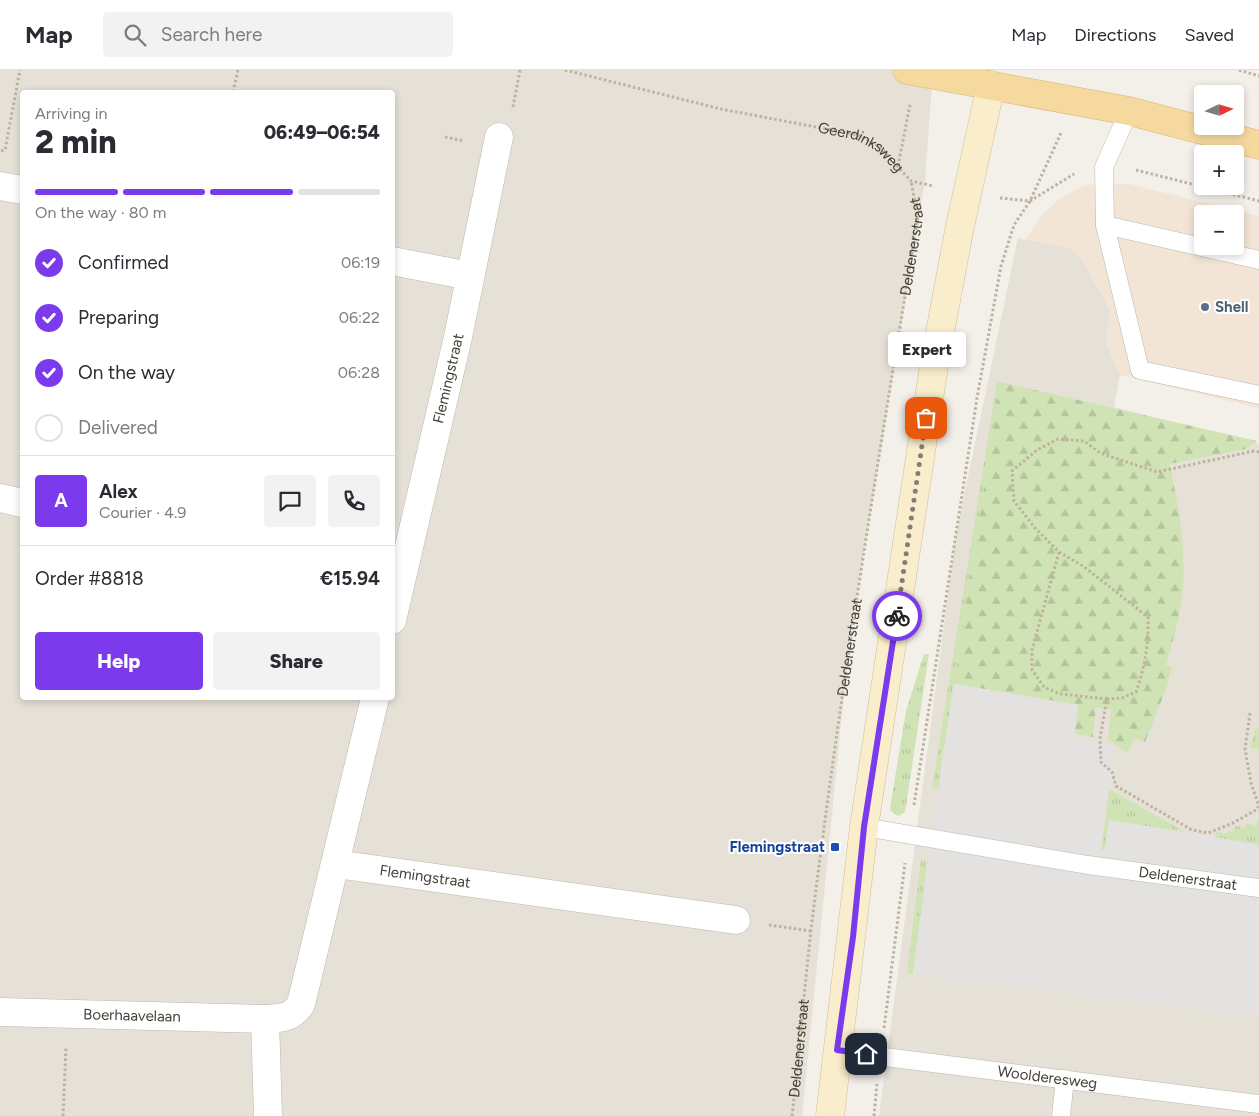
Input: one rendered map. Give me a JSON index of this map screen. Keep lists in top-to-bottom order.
{
  "streets": {
    "street": ["Flemingstraat", "Boerhaavelaan"],
    "lane": ["Deldenerstraat", "Woolderesweg"],
    "path": ["Geerdinksweg"]
  },
  "crossings": [
    ["Geerdinksweg", "Deldenerstraat"]
  ],
  "places": {
    "other": ["Shell", "Expert"],
    "transit": ["Flemingstraat"]
  },
  "north": "right",
  "page": {
    "header": "Map",
    "search": "Search here",
    "nav": ["Map", "Directions", "Saved"],
    "map_buttons": ["+", "−"],
    "heading": ["2 min", "Arriving in", "06:49–06:54"],
    "panel": [
      "Alex",
      "Courier · 4.9",
      "Order #8818",
      "€15.94"
    ],
    "bar": "On the way · 80 m",
    "list": [
      ["Confirmed", "06:19"],
      ["Preparing", "06:22"],
      ["On the way", "06:28"],
      "Delivered"
    ],
    "bubble": "Expert",
    "round": "A",
    "buttons": ["Help", "Share"]
  }
}
